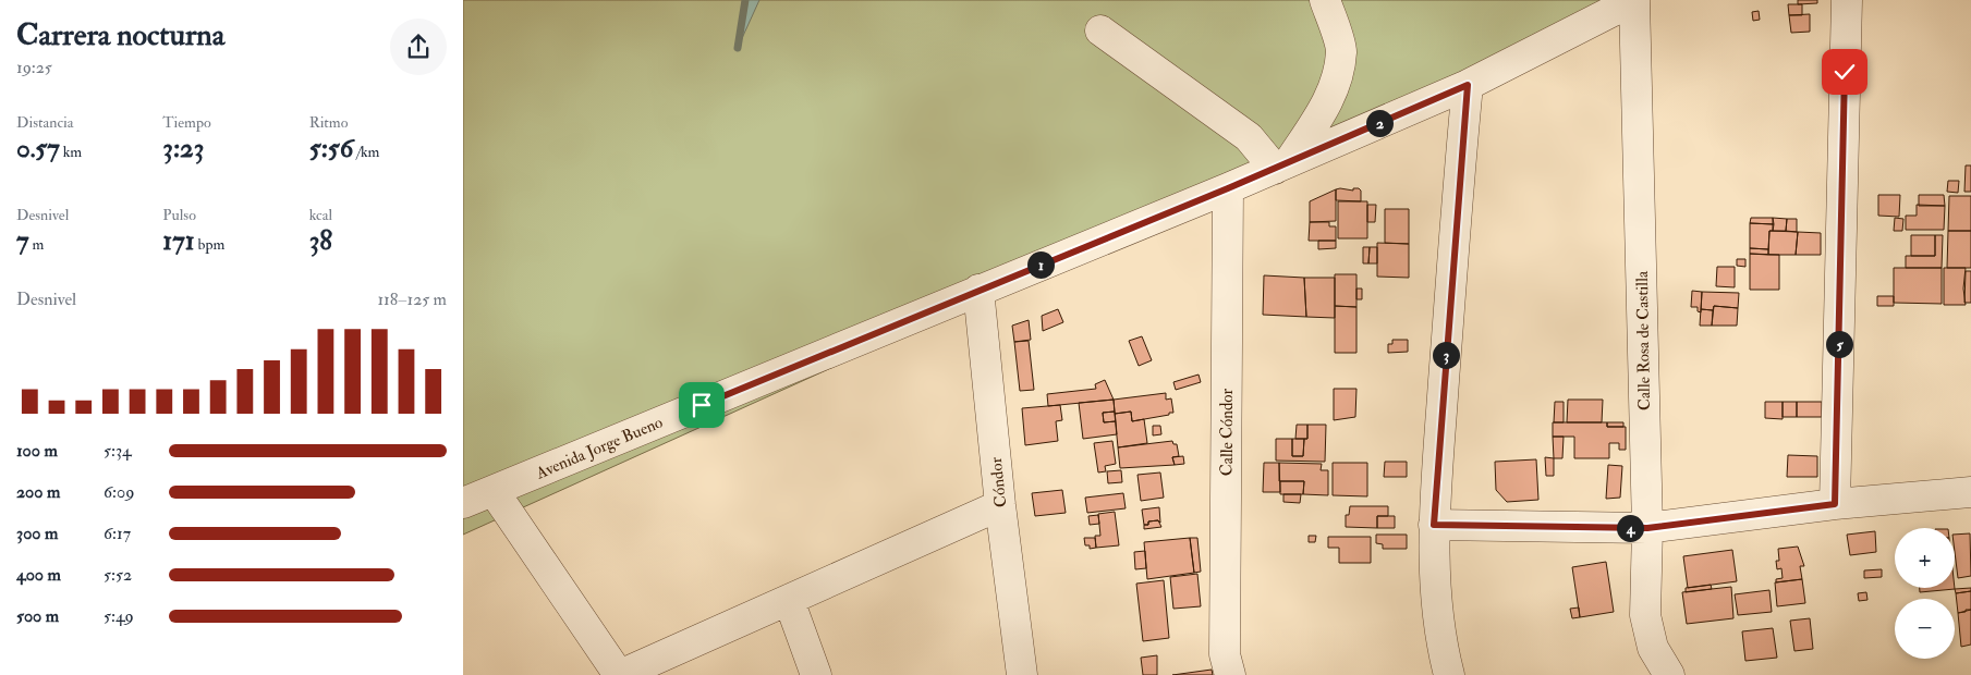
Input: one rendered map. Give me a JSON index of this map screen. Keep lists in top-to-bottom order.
{
  "streets": {
    "street": [
      "Calle Rosa de Castilla",
      "Calle Cóndor",
      "Avenida Jorge Bueno",
      "Cóndor"
    ]
  },
  "crossings": [
    ["Calle Rosa de Castilla", "Avenida Jorge Bueno"],
    ["Calle Cóndor", "Avenida Jorge Bueno"],
    ["Avenida Jorge Bueno", "Cóndor"]
  ],
  "page": {
    "heading": ["Carrera nocturna", "19:25"],
    "stats": [
      ["Distancia", "0.57 km"],
      ["Tiempo", "3:23"],
      ["Ritmo", "5:56 /km"],
      ["Desnivel", "7 m"],
      ["Pulso", "171 bpm"],
      ["kcal", "38"]
    ],
    "pins": [
      "2",
      "1",
      "5",
      "3",
      "4"
    ],
    "chart": ["Desnivel", "118–125 m"],
    "list": [
      {
        "name": "100 m",
        "note": "5:34"
      },
      {
        "name": "200 m",
        "note": "6:09"
      },
      {
        "name": "300 m",
        "note": "6:17"
      },
      {
        "name": "400 m",
        "note": "5:52"
      },
      {
        "name": "500 m",
        "note": "5:49"
      }
    ],
    "map_buttons": ["+", "−"]
  }
}
